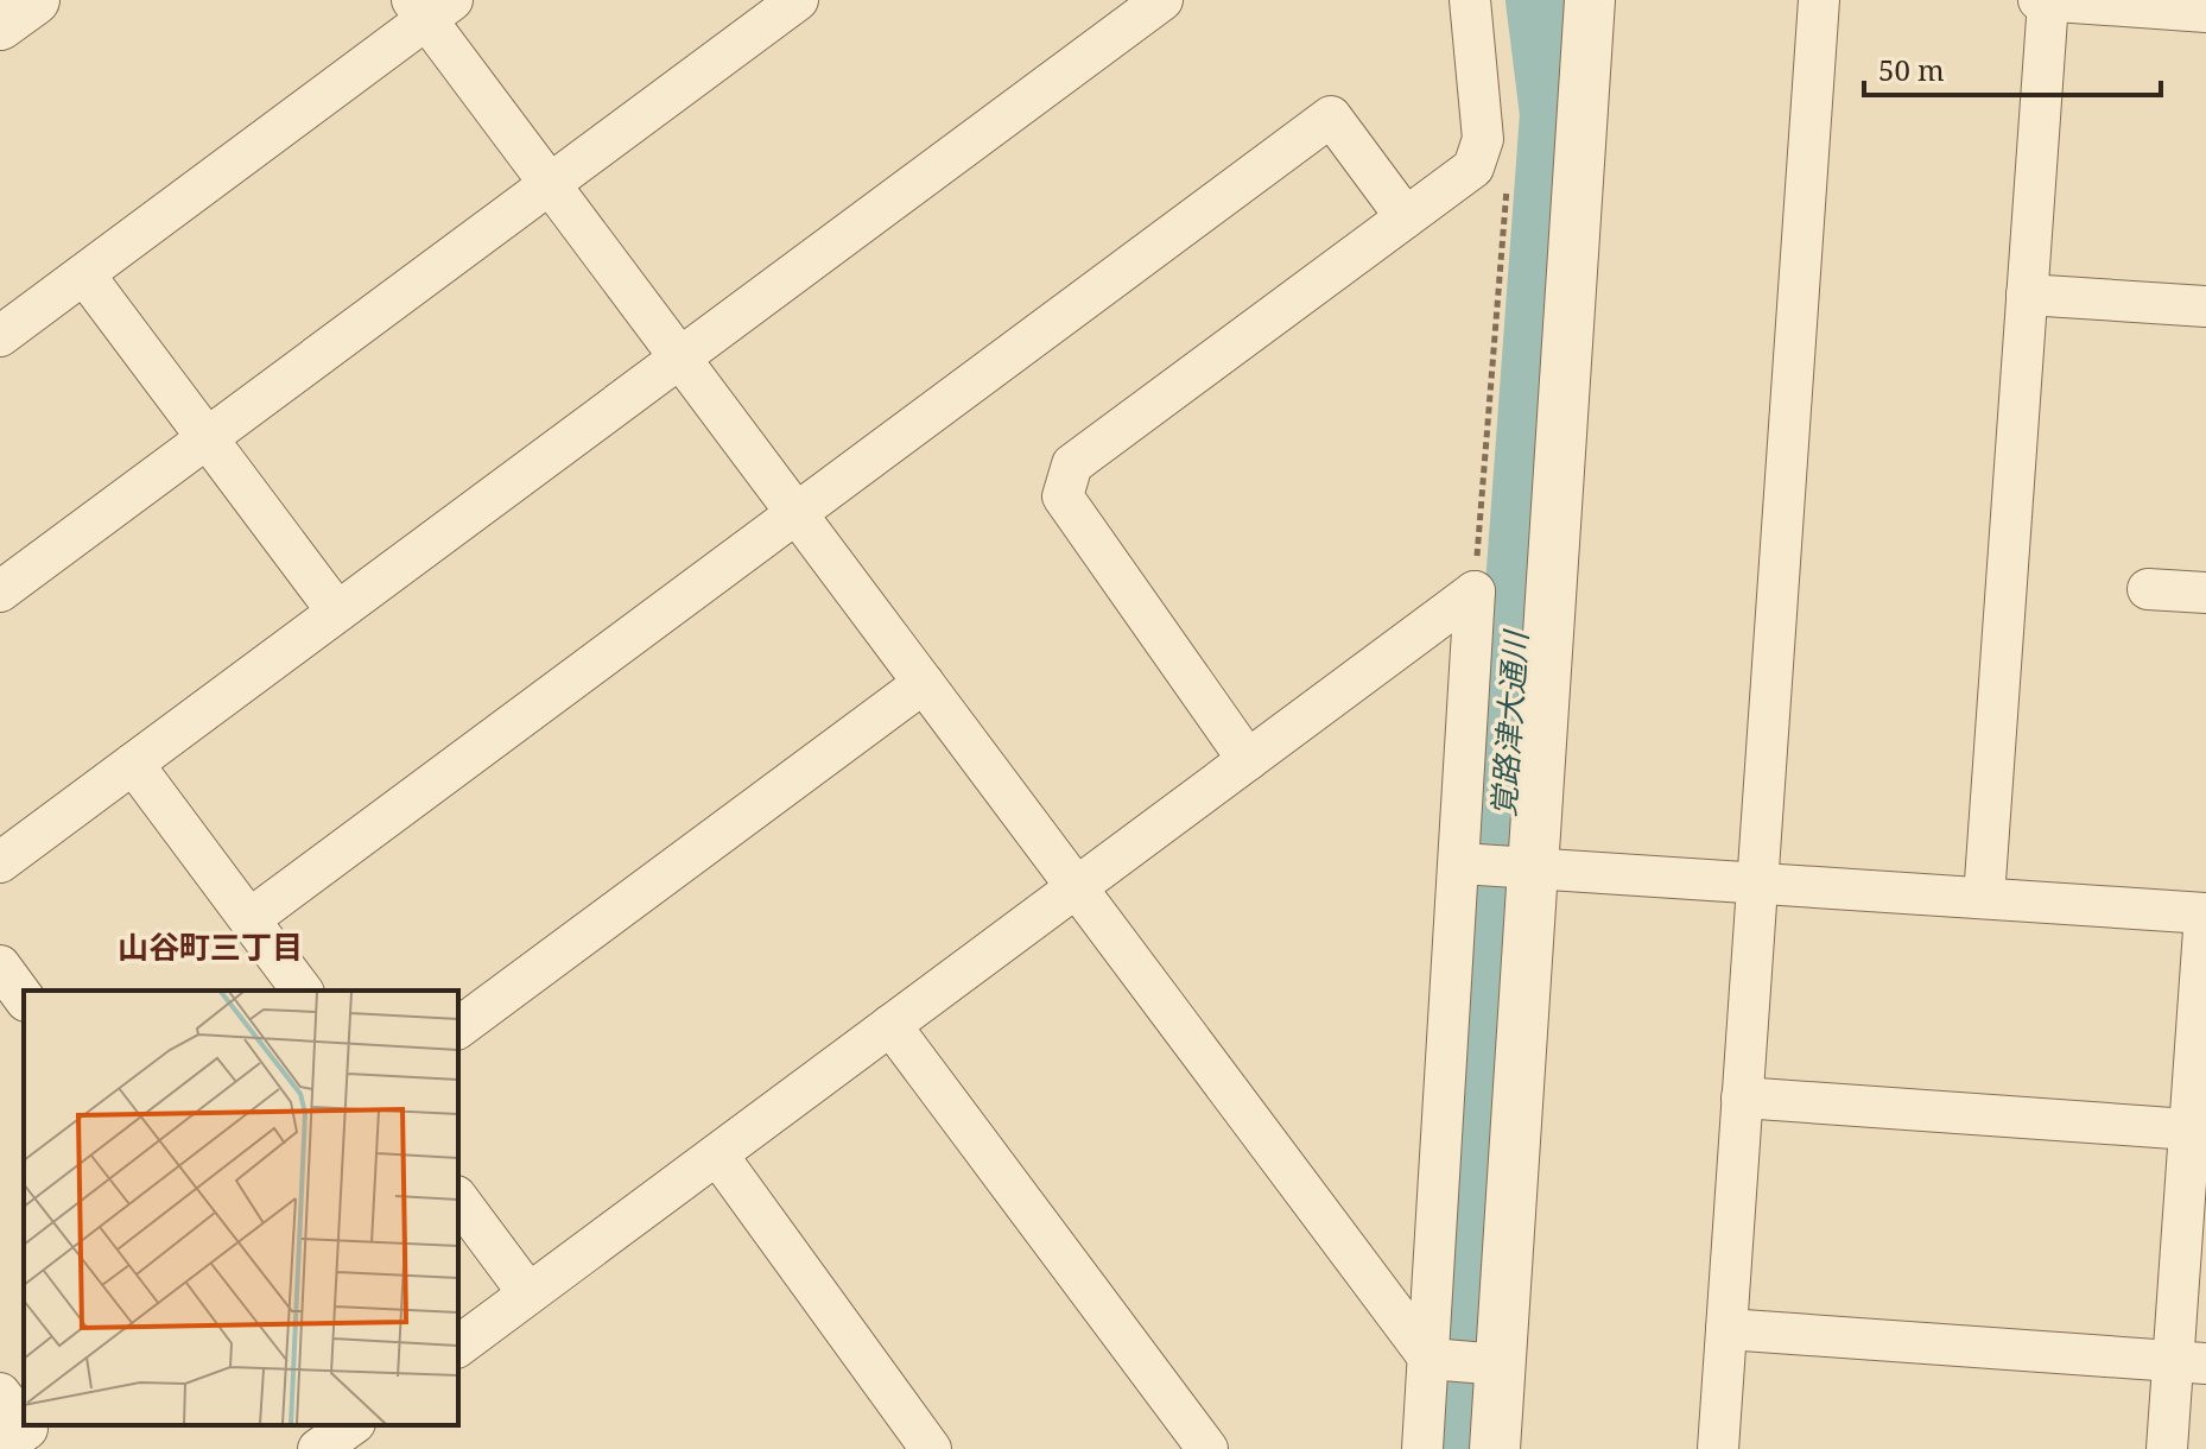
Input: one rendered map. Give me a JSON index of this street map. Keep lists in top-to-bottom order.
{
  "districts": ["山谷町三丁目"],
  "water": ["覚路津大通川"],
  "scale_bar": "50 m"
}
